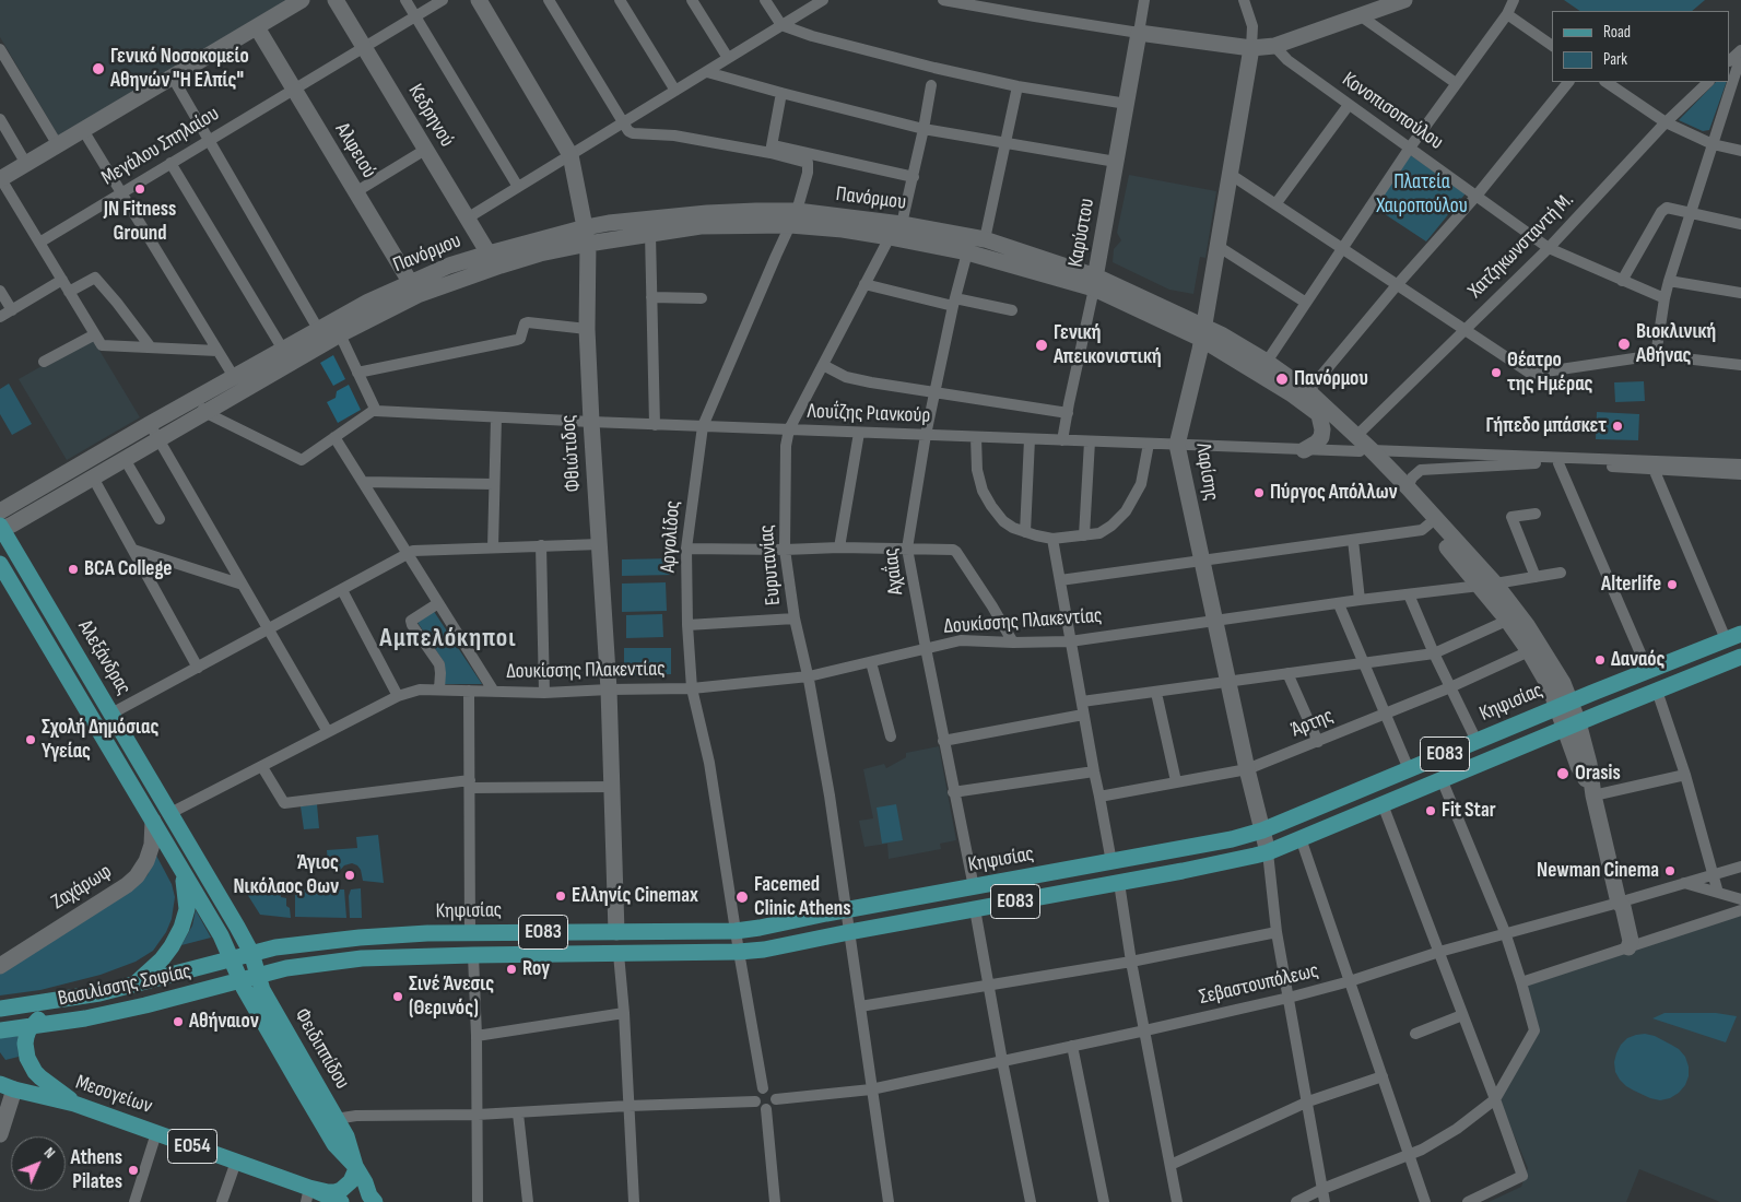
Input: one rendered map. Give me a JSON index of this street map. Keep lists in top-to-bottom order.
{
  "streets": {
    "main road": [
      "Αλεξάνδρας",
      "Κηφισίας",
      "ΕΟ83",
      "Βασιλίσσης Σοφίας",
      "Φειδιππίδου",
      "Μεσογείων",
      "ΕΟ54"
    ],
    "street": [
      "Κονοπισοπούλου",
      "Κεδρηνού",
      "Μεγάλου Σπηλαίου",
      "Αλφειού",
      "Πανόρμου",
      "Καρύστου",
      "Χατζηκωνσταντή Μ.",
      "Λουΐζης Ριανκούρ",
      "Φθιώτιδος",
      "Λαρίσης",
      "Αργολίδος",
      "Ευρυτανίας",
      "Αχαΐας",
      "Δουκίσσης Πλακεντίας",
      "Άρτης",
      "Ζαχάρωφ",
      "Σεβαστουπόλεως"
    ]
  },
  "crossings": [
    ["Κονοπισοπούλου", "Χατζηκωνσταντή Μ."],
    ["Κεδρηνού", "Μεγάλου Σπηλαίου"],
    ["Κεδρηνού", "Πανόρμου"],
    ["Μεγάλου Σπηλαίου", "Αλφειού"],
    ["Αλφειού", "Πανόρμου"],
    ["Πανόρμου", "Καρύστου"],
    ["Πανόρμου", "Χατζηκωνσταντή Μ."],
    ["Πανόρμου", "Λουΐζης Ριανκούρ"],
    ["Πανόρμου", "Φθιώτιδος"],
    ["Πανόρμου", "Λαρίσης"],
    ["Πανόρμου", "Αργολίδος"],
    ["Πανόρμου", "Ευρυτανίας"],
    ["Πανόρμου", "Αχαΐας"],
    ["Πανόρμου", "Δουκίσσης Πλακεντίας"],
    ["Πανόρμου", "Αλεξάνδρας"],
    ["Πανόρμου", "Κηφισίας"],
    ["Πανόρμου", "Άρτης"],
    ["Πανόρμου", "ΕΟ83"],
    ["Πανόρμου", "Σεβαστουπόλεως"],
    ["Καρύστου", "Λουΐζης Ριανκούρ"],
    ["Χατζηκωνσταντή Μ.", "Λουΐζης Ριανκούρ"],
    ["Λουΐζης Ριανκούρ", "Φθιώτιδος"],
    ["Λουΐζης Ριανκούρ", "Λαρίσης"],
    ["Λουΐζης Ριανκούρ", "Αργολίδος"],
    ["Λουΐζης Ριανκούρ", "Ευρυτανίας"],
    ["Λουΐζης Ριανκούρ", "Αχαΐας"],
    ["Φθιώτιδος", "Δουκίσσης Πλακεντίας"],
    ["Φθιώτιδος", "Κηφισίας"],
    ["Λαρίσης", "Δουκίσσης Πλακεντίας"],
    ["Λαρίσης", "Κηφισίας"],
    ["Λαρίσης", "Άρτης"],
    ["Λαρίσης", "ΕΟ83"],
    ["Αργολίδος", "Δουκίσσης Πλακεντίας"],
    ["Αργολίδος", "Κηφισίας"],
    ["Αργολίδος", "ΕΟ83"],
    ["Αργολίδος", "Σεβαστουπόλεως"],
    ["Ευρυτανίας", "Δουκίσσης Πλακεντίας"],
    ["Ευρυτανίας", "Κηφισίας"],
    ["Ευρυτανίας", "ΕΟ83"],
    ["Ευρυτανίας", "Σεβαστουπόλεως"],
    ["Αχαΐας", "Δουκίσσης Πλακεντίας"],
    ["Αχαΐας", "Κηφισίας"],
    ["Δουκίσσης Πλακεντίας", "Αλεξάνδρας"],
    ["Αλεξάνδρας", "Κηφισίας"],
    ["Αλεξάνδρας", "ΕΟ83"],
    ["Αλεξάνδρας", "Ζαχάρωφ"],
    ["Αλεξάνδρας", "Βασιλίσσης Σοφίας"],
    ["Αλεξάνδρας", "Φειδιππίδου"],
    ["Κηφισίας", "Βασιλίσσης Σοφίας"],
    ["Κηφισίας", "Φειδιππίδου"],
    ["ΕΟ83", "Βασιλίσσης Σοφίας"],
    ["ΕΟ83", "Φειδιππίδου"],
    ["Βασιλίσσης Σοφίας", "Φειδιππίδου"]
  ],
  "districts": ["Αμπελόκηποι"],
  "parks": ["Πλατεία Χαιροπούλου"],
  "places": [
    "Γενικό Νοσοκομείο Αθηνών \"Η Ελπίς\"",
    "JN Fitness Ground",
    "Βιοκλινική Αθήνας",
    "Γενική Απεικονιστική",
    "Θέατρο της Ημέρας",
    "Πανόρμου",
    "Γήπεδο μπάσκετ",
    "Πύργος Απόλλων",
    "BCA College",
    "Alterlife",
    "Δαναός",
    "Σχολή Δημόσιας Υγείας",
    "Orasis",
    "Fit Star",
    "Newman Cinema",
    "Άγιος Νικόλαος Θων",
    "Ελληνίς Cinemax",
    "Facemed Clinic Athens",
    "Roy",
    "Σινέ Άνεσις (Θερινός)",
    "Αθήναιον",
    "Athens Pilates"
  ],
  "legend": ["Road", "Park"],
  "north": "top right"
}
